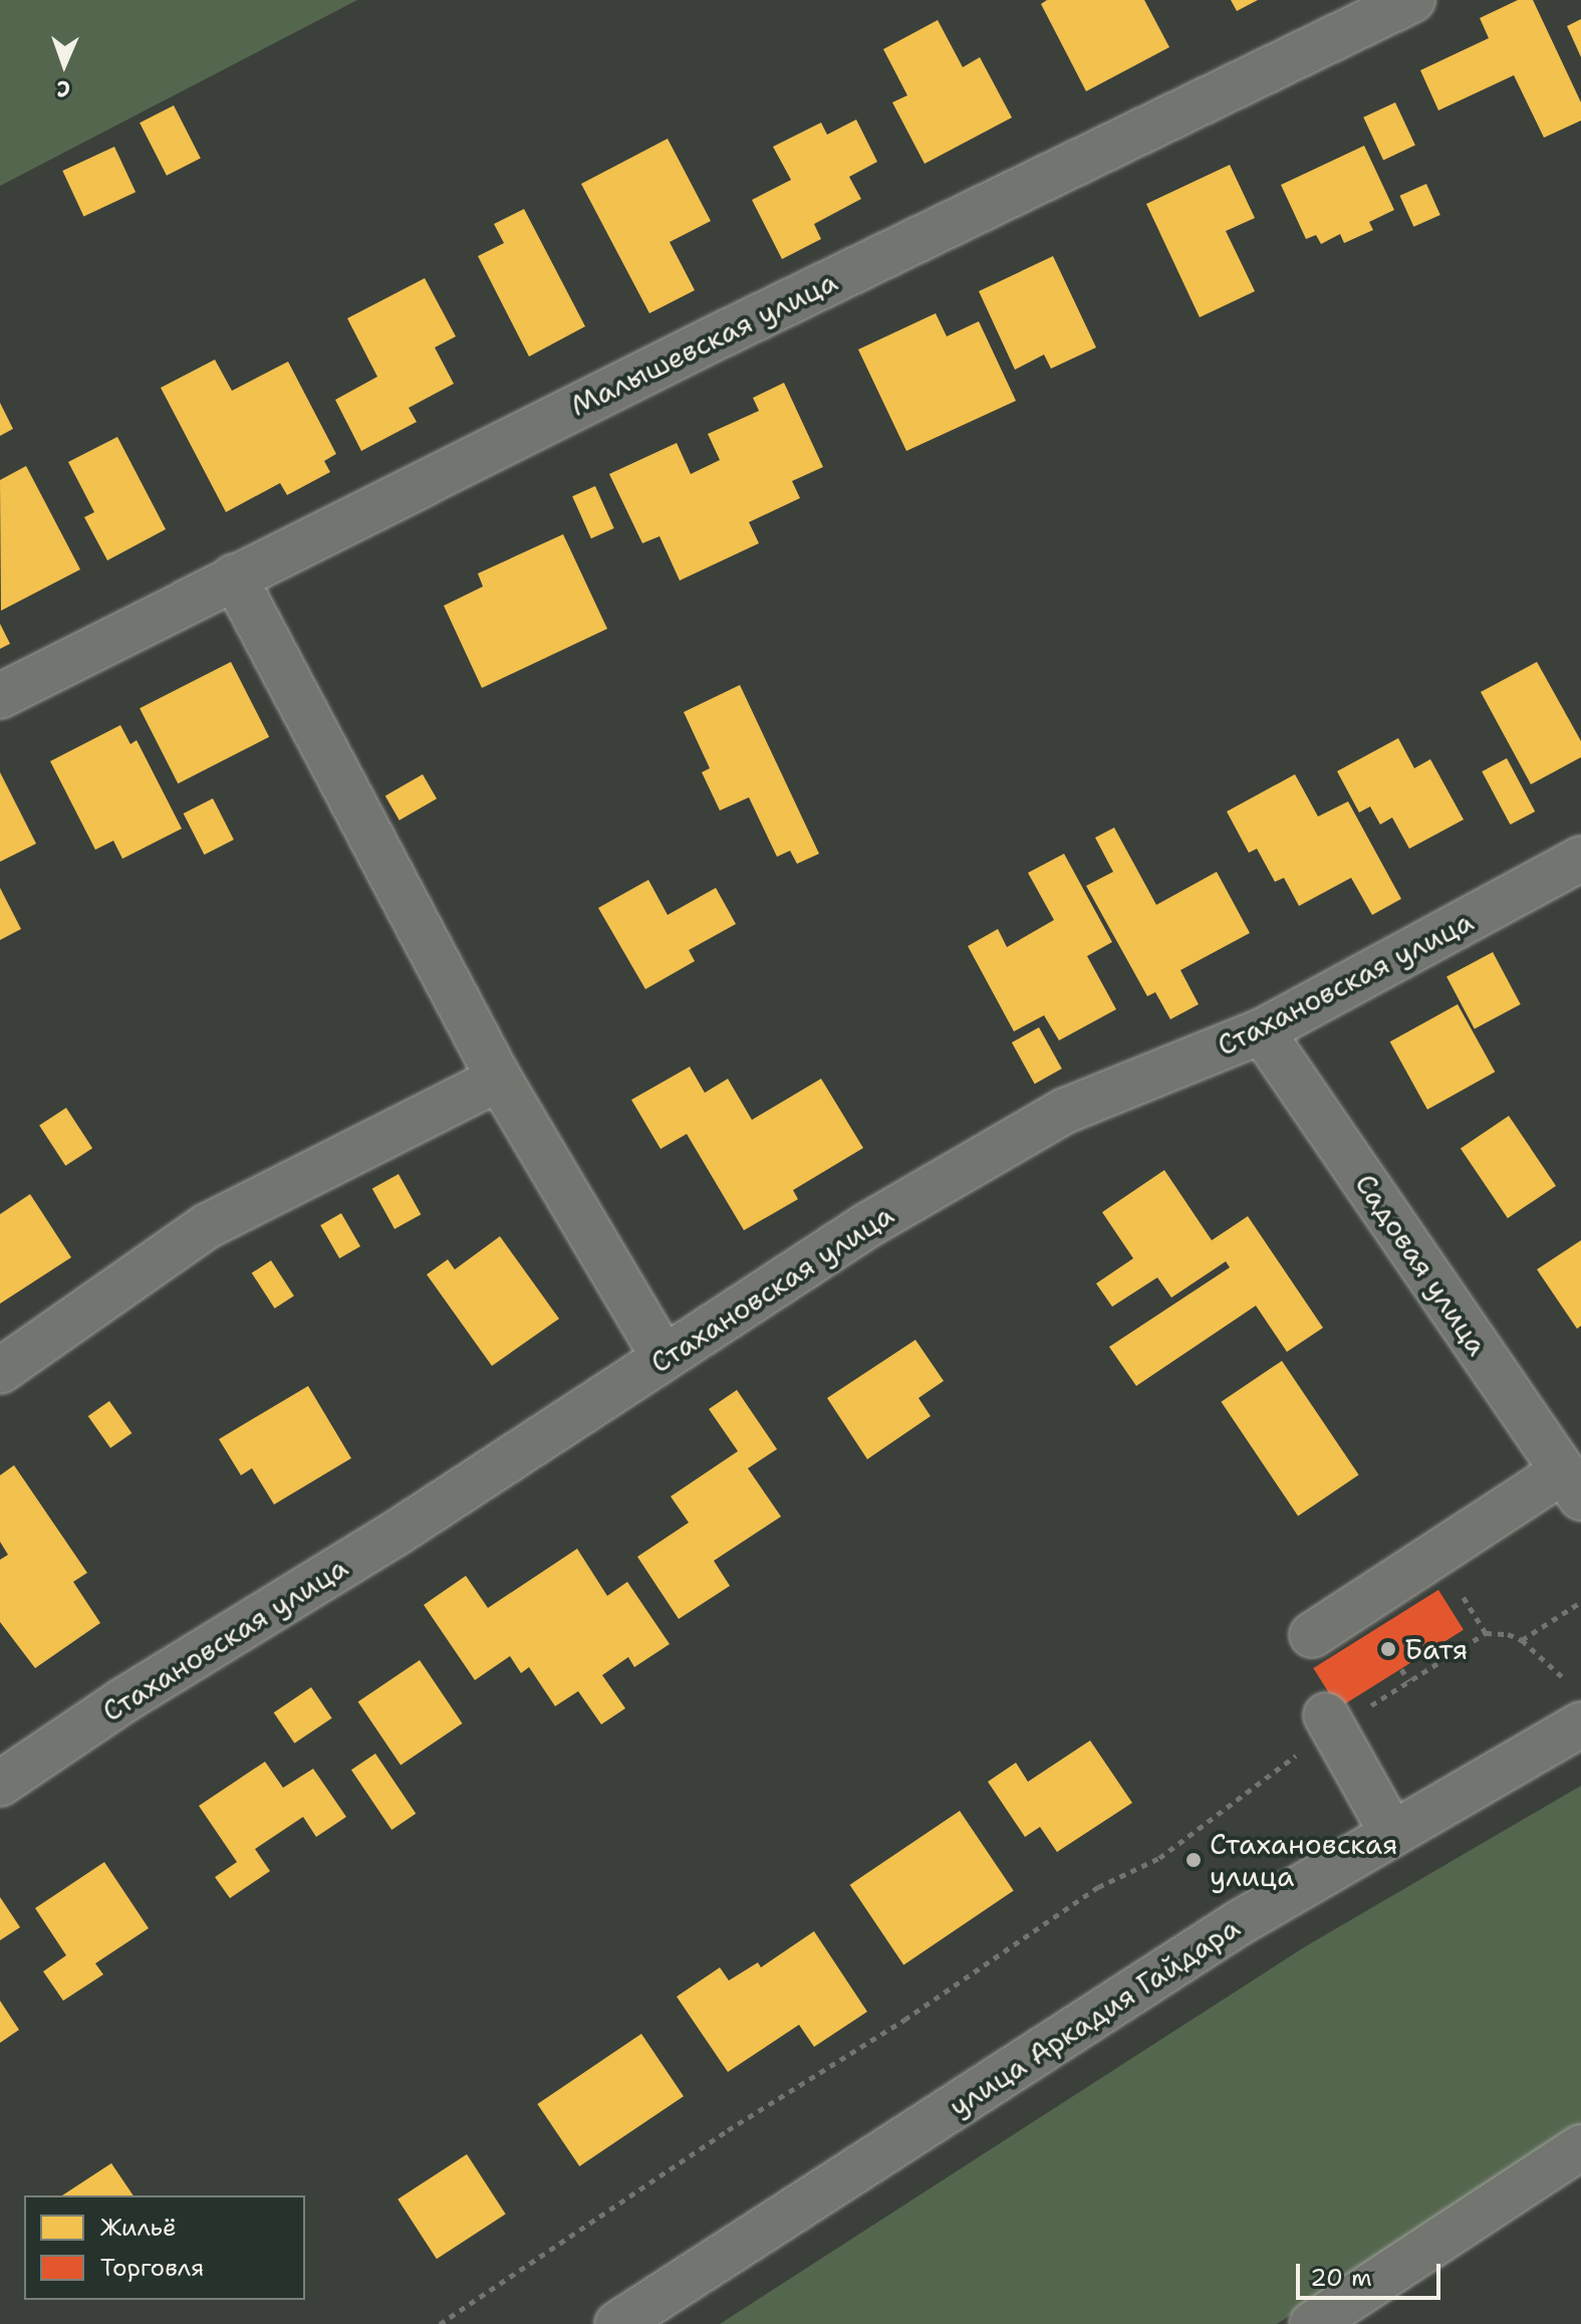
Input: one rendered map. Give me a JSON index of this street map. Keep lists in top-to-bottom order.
{
  "streets": {
    "street": [
      "Малышевская улица",
      "Стахановская улица",
      "Садовая улица",
      "улица Аркадия Гайдара"
    ]
  },
  "crossings": [
    ["Стахановская улица", "Садовая улица"]
  ],
  "places": ["Батя", "Стахановская улица"],
  "legend": ["Жильё", "Торговля"],
  "scale_bar": "20 m",
  "north": "bottom"
}
